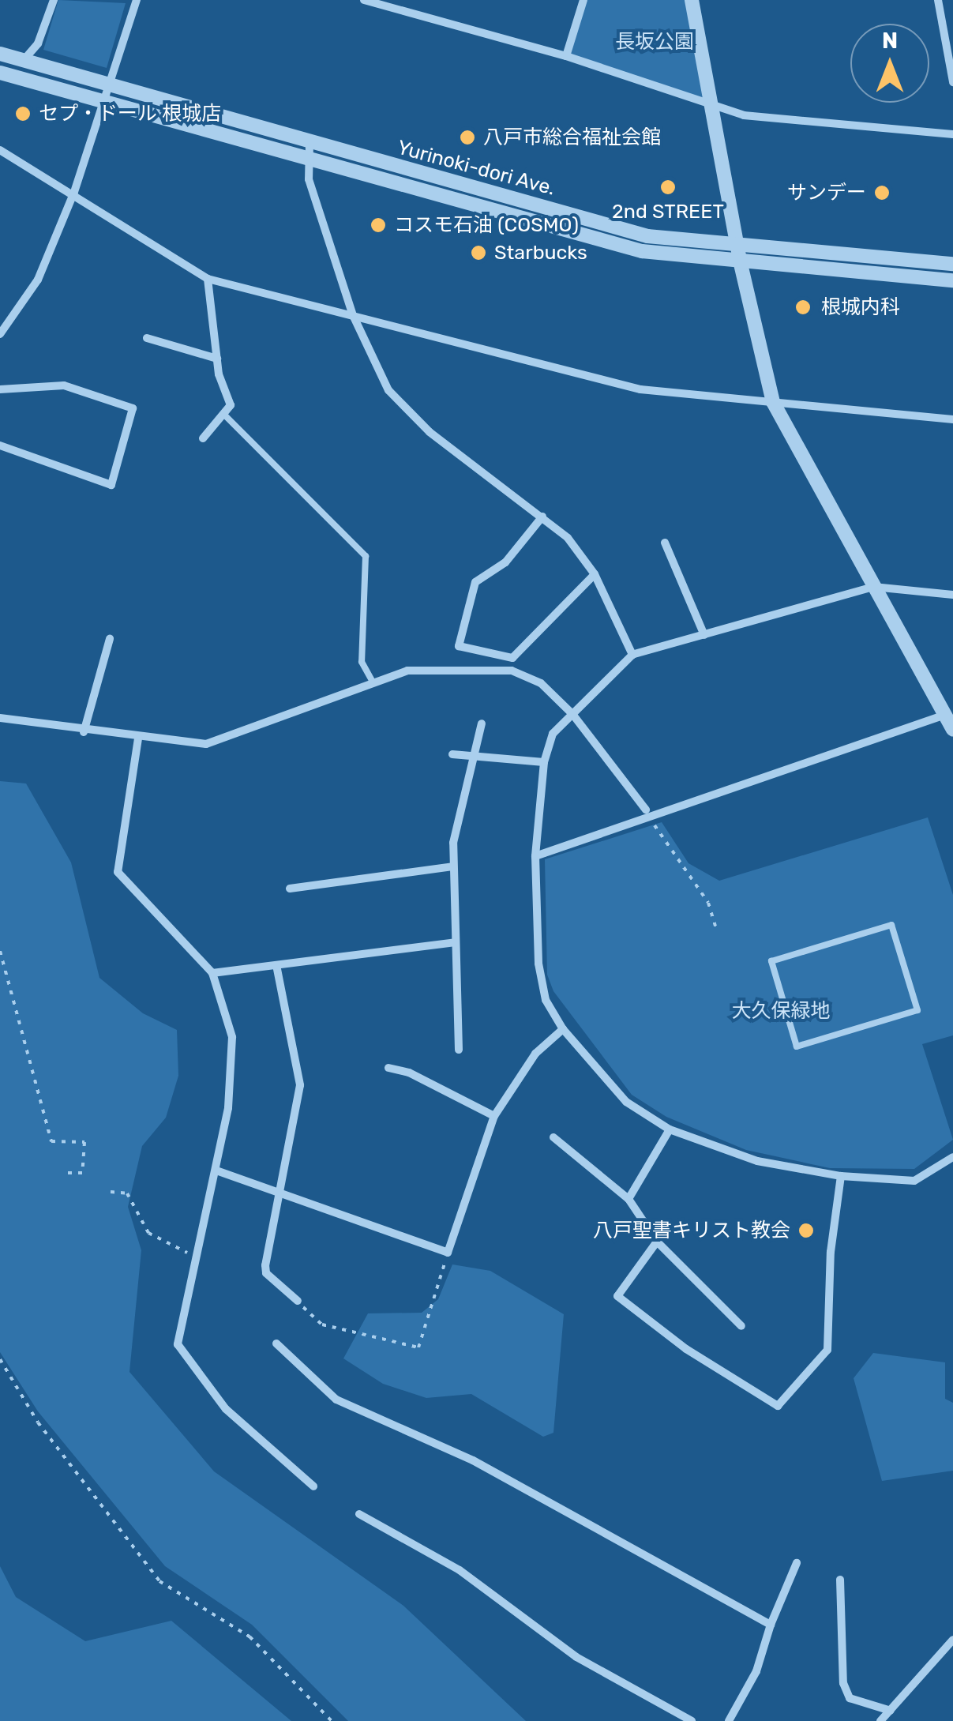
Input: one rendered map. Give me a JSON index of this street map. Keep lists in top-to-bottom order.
{
  "streets": {
    "street": ["Yurinoki-dori Ave."]
  },
  "parks": ["長坂公園", "大久保緑地"],
  "places": [
    "セプ・ドール 根城店",
    "八戸市総合福祉会館",
    "2nd STREET",
    "サンデー",
    "コスモ石油 (COSMO)",
    "Starbucks",
    "根城内科",
    "八戸聖書キリスト教会"
  ],
  "north": "top"
}
